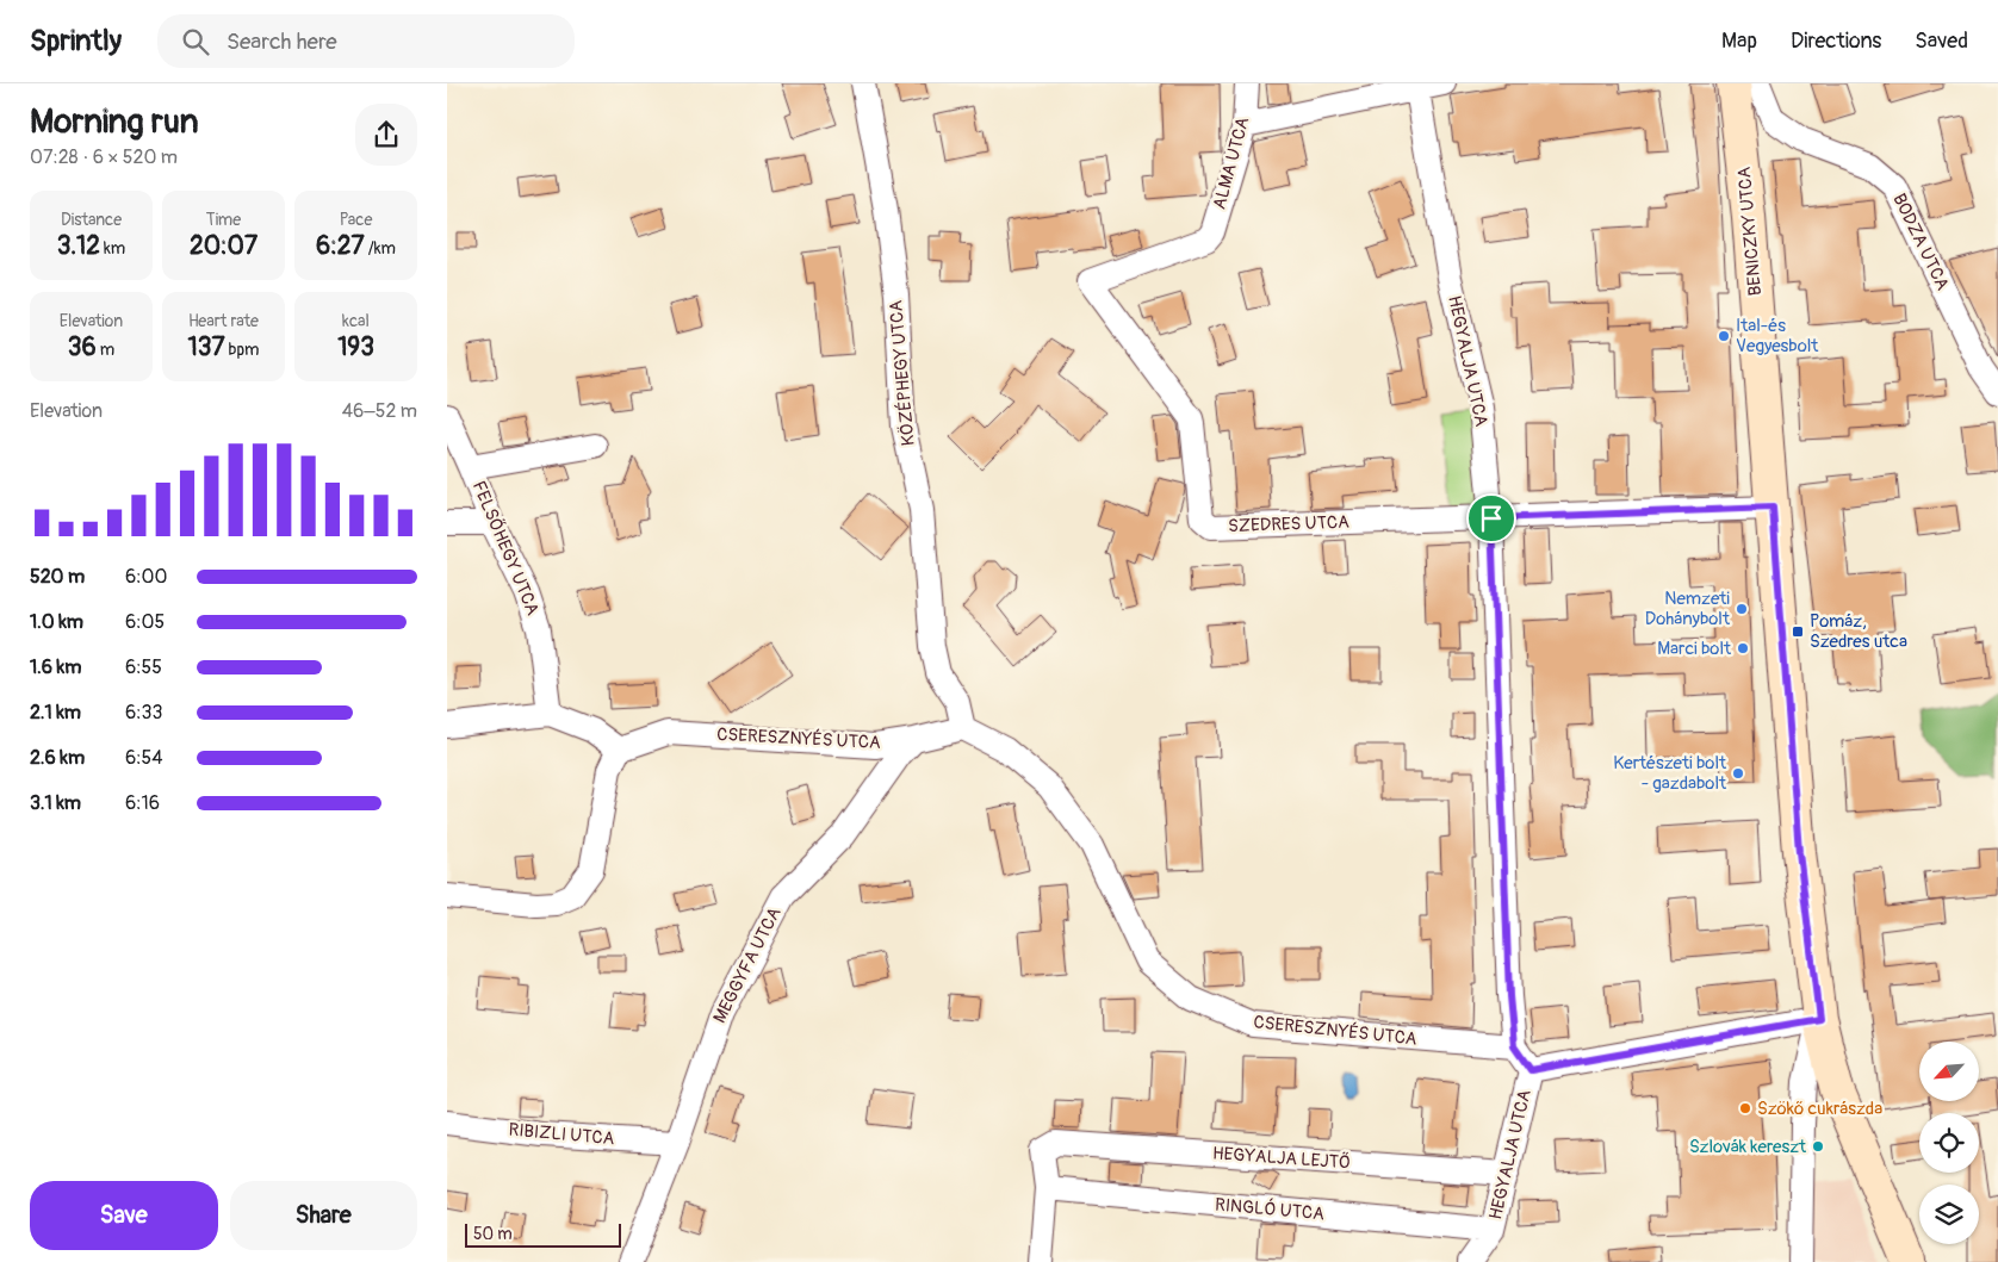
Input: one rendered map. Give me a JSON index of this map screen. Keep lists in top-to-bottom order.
{
  "streets": {
    "main road": ["BENICZKY UTCA"],
    "street": [
      "ALMA UTCA",
      "BODZA UTCA",
      "HEGYALJA UTCA",
      "KÖZÉPHEGY UTCA",
      "SZEDRES UTCA",
      "FELSŐHEGY UTCA",
      "CSERESZNYÉS UTCA",
      "MEGGYFA UTCA",
      "RIBIZLI UTCA",
      "HEGYALJA LEJTŐ",
      "RINGLÓ UTCA"
    ]
  },
  "crossings": [
    ["ALMA UTCA", "SZEDRES UTCA"],
    ["BENICZKY UTCA", "SZEDRES UTCA"],
    ["HEGYALJA UTCA", "SZEDRES UTCA"],
    ["HEGYALJA UTCA", "CSERESZNYÉS UTCA"],
    ["HEGYALJA UTCA", "HEGYALJA LEJTŐ"],
    ["HEGYALJA UTCA", "RINGLÓ UTCA"],
    ["KÖZÉPHEGY UTCA", "CSERESZNYÉS UTCA"],
    ["CSERESZNYÉS UTCA", "MEGGYFA UTCA"],
    ["MEGGYFA UTCA", "RIBIZLI UTCA"],
    ["HEGYALJA LEJTŐ", "RINGLÓ UTCA"]
  ],
  "places": {
    "other": [
      "Ital-és Vegyesbolt",
      "Nemzeti Dohánybolt",
      "Marci bolt",
      "Kertészeti bolt - gazdabolt",
      "Szökő cukrászda",
      "Szlovák kereszt"
    ],
    "transit": ["Pomáz, Szedres utca"]
  },
  "scale_bar": "50 m",
  "north": "bottom left",
  "page": {
    "header": "Sprintly",
    "search": "Search here",
    "nav": ["Map", "Directions", "Saved"],
    "heading": ["Morning run", "07:28 · 6 × 520 m"],
    "stats": [
      ["Distance", "3.12 km"],
      ["Time", "20:07"],
      ["Pace", "6:27 /km"],
      ["Elevation", "36 m"],
      ["Heart rate", "137 bpm"],
      ["kcal", "193"]
    ],
    "chart": ["Elevation", "46–52 m"],
    "list": [
      {
        "name": "520 m",
        "note": "6:00"
      },
      {
        "name": "1.0 km",
        "note": "6:05"
      },
      {
        "name": "1.6 km",
        "note": "6:55"
      },
      {
        "name": "2.1 km",
        "note": "6:33"
      },
      {
        "name": "2.6 km",
        "note": "6:54"
      },
      {
        "name": "3.1 km",
        "note": "6:16"
      }
    ],
    "buttons": ["Save", "Share"],
    "scale": "50 m"
  }
}
